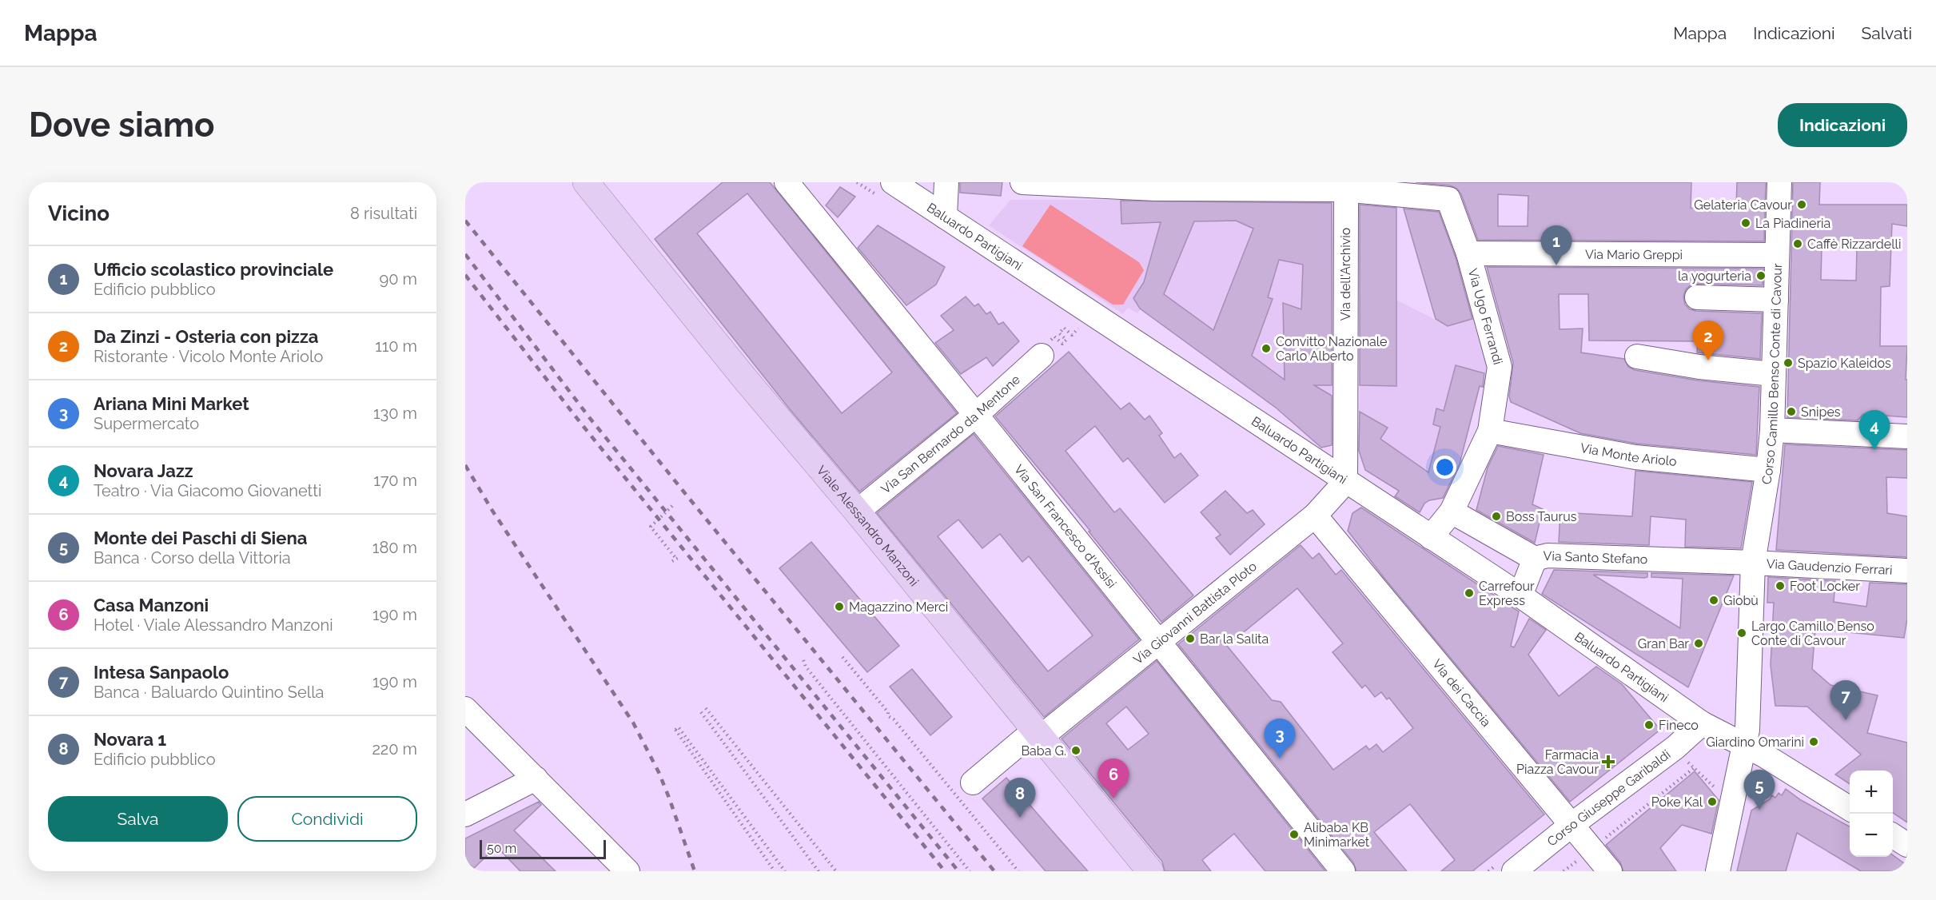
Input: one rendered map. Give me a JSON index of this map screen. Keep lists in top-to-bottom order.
{
  "streets": {
    "main road": ["Viale Alessandro Manzoni"],
    "street": [
      "Baluardo Partigiani",
      "Via Mario Greppi",
      "Via dell'Archivio",
      "Via Ugo Ferrandi",
      "Corso Camillo Benso Conte di Cavour",
      "Via San Bernardo da Mentone",
      "Via Monte Ariolo",
      "Via San Francesco d'Assisi",
      "Via Santo Stefano",
      "Via Gaudenzio Ferrari",
      "Via Giovanni Battista Ploto",
      "Via dei Caccia",
      "Corso Giuseppe Garibaldi"
    ]
  },
  "crossings": [
    ["Baluardo Partigiani", "Via dell'Archivio"],
    ["Baluardo Partigiani", "Via Ugo Ferrandi"],
    ["Baluardo Partigiani", "Corso Camillo Benso Conte di Cavour"],
    ["Baluardo Partigiani", "Via Giovanni Battista Ploto"],
    ["Baluardo Partigiani", "Corso Giuseppe Garibaldi"],
    ["Via Mario Greppi", "Via Ugo Ferrandi"],
    ["Via Mario Greppi", "Corso Camillo Benso Conte di Cavour"],
    ["Via dell'Archivio", "Via Giovanni Battista Ploto"],
    ["Via Ugo Ferrandi", "Via Monte Ariolo"],
    ["Via Ugo Ferrandi", "Via Santo Stefano"],
    ["Corso Camillo Benso Conte di Cavour", "Via Monte Ariolo"],
    ["Corso Camillo Benso Conte di Cavour", "Via Santo Stefano"],
    ["Corso Camillo Benso Conte di Cavour", "Via Gaudenzio Ferrari"],
    ["Via San Bernardo da Mentone", "Via San Francesco d'Assisi"],
    ["Via San Bernardo da Mentone", "Viale Alessandro Manzoni"],
    ["Via San Francesco d'Assisi", "Via Giovanni Battista Ploto"],
    ["Viale Alessandro Manzoni", "Via Giovanni Battista Ploto"],
    ["Via Santo Stefano", "Via Gaudenzio Ferrari"],
    ["Via Giovanni Battista Ploto", "Via dei Caccia"],
    ["Via dei Caccia", "Corso Giuseppe Garibaldi"]
  ],
  "places": {
    "other": [
      "Gelateria Cavour",
      "La Piadineria",
      "Caffè Rizzardelli",
      "la yogurteria",
      "Convitto Nazionale Carlo Alberto",
      "Spazio Kaleidos",
      "Snipes",
      "Boss Taurus",
      "Foot Locker",
      "Carrefour Express",
      "Giobù",
      "Magazzino Merci",
      "Largo Camillo Benso Conte di Cavour",
      "Bar la Salita",
      "Gran Bar",
      "Fineco",
      "Giardino Omarini",
      "Baba G.",
      "Poke Kal",
      "Alibaba KB Minimarket"
    ],
    "health": ["Farmacia Piazza Cavour"]
  },
  "scale_bar": "50 m",
  "page": {
    "header": "Mappa",
    "nav": ["Mappa", "Indicazioni", "Salvati"],
    "buttons": [
      "Indicazioni",
      ["Salva", "Condividi"]
    ],
    "title": "Dove siamo",
    "heading": ["Vicino", "8 risultati"],
    "pins": [
      "1",
      "2",
      "4",
      "7",
      "3",
      "6",
      "5",
      "8"
    ],
    "list": [
      {
        "mark": "1",
        "name": "Ufficio scolastico provinciale",
        "note": "Edificio pubblico",
        "value": "90 m"
      },
      {
        "mark": "2",
        "name": "Da Zinzi - Osteria con pizza",
        "note": "Ristorante · Vicolo Monte Ariolo",
        "value": "110 m"
      },
      {
        "mark": "3",
        "name": "Ariana Mini Market",
        "note": "Supermercato",
        "value": "130 m"
      },
      {
        "mark": "4",
        "name": "Novara Jazz",
        "note": "Teatro · Via Giacomo Giovanetti",
        "value": "170 m"
      },
      {
        "mark": "5",
        "name": "Monte dei Paschi di Siena",
        "note": "Banca · Corso della Vittoria",
        "value": "180 m"
      },
      {
        "mark": "6",
        "name": "Casa Manzoni",
        "note": "Hotel · Viale Alessandro Manzoni",
        "value": "190 m"
      },
      {
        "mark": "7",
        "name": "Intesa Sanpaolo",
        "note": "Banca · Baluardo Quintino Sella",
        "value": "190 m"
      },
      {
        "mark": "8",
        "name": "Novara 1",
        "note": "Edificio pubblico",
        "value": "220 m"
      }
    ],
    "map_buttons": ["+", "−"],
    "scale": "50 m"
  }
}
